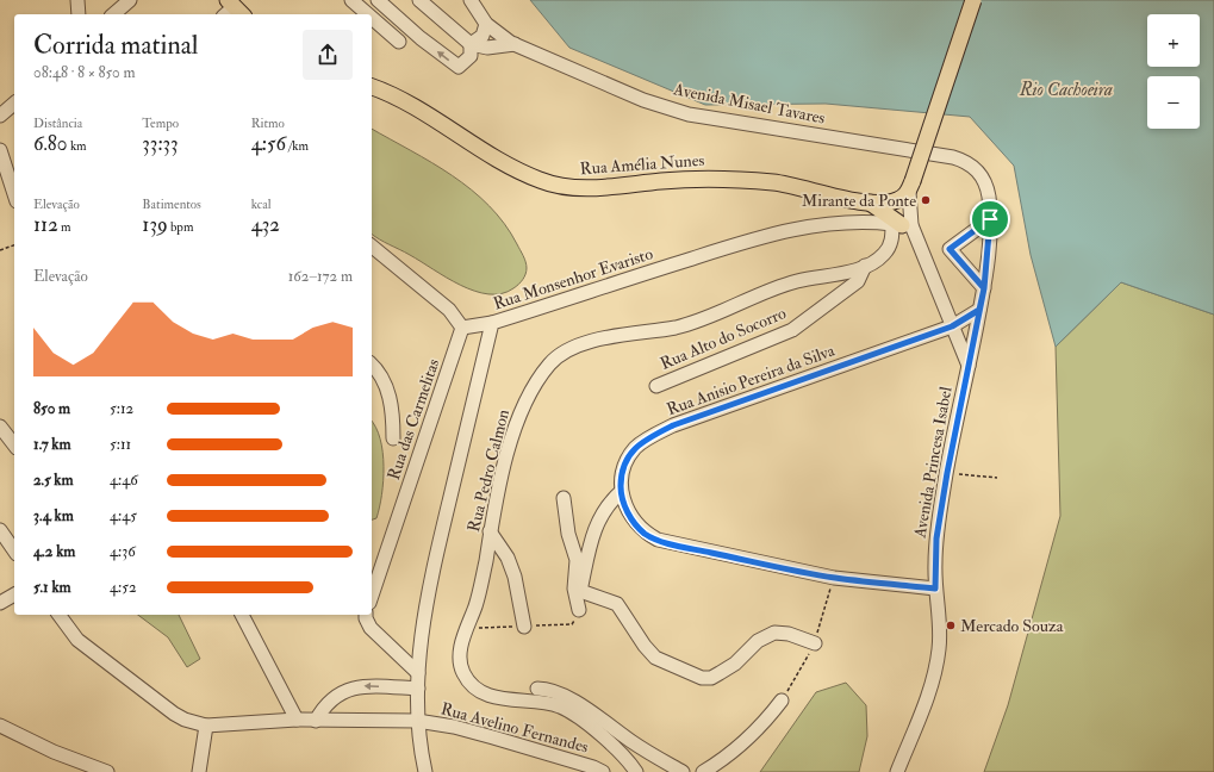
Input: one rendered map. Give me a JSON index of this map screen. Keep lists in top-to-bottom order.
{
  "streets": {
    "main road": ["Rua Amélia Nunes"],
    "street": [
      "Avenida Misael Tavares",
      "Rua Monsenhor Evaristo",
      "Rua Alto do Socorro",
      "Rua Anisio Pereira da Silva",
      "Rua das Carmelitas",
      "Avenida Princesa Isabel",
      "Rua Pedro Calmon",
      "Rua Avelino Fernandes"
    ]
  },
  "crossings": [
    ["Avenida Misael Tavares", "Avenida Princesa Isabel"],
    ["Rua Monsenhor Evaristo", "Rua Pedro Calmon"],
    ["Rua Monsenhor Evaristo", "Rua Avelino Fernandes"],
    ["Rua Alto do Socorro", "Rua Pedro Calmon"],
    ["Rua Anisio Pereira da Silva", "Avenida Princesa Isabel"]
  ],
  "water": ["Rio Cachoeira"],
  "places": ["Mirante da Ponte", "Mercado Souza"],
  "page": {
    "map_buttons": ["+", "−"],
    "heading": ["Corrida matinal", "08:48 · 8 × 850 m"],
    "stats": [
      ["Distância", "6.80 km"],
      ["Tempo", "33:33"],
      ["Ritmo", "4:56 /km"],
      ["Elevação", "112 m"],
      ["Batimentos", "139 bpm"],
      ["kcal", "432"]
    ],
    "chart": ["Elevação", "162–172 m"],
    "list": [
      {
        "name": "850 m",
        "note": "5:12"
      },
      {
        "name": "1.7 km",
        "note": "5:11"
      },
      {
        "name": "2.5 km",
        "note": "4:46"
      },
      {
        "name": "3.4 km",
        "note": "4:45"
      },
      {
        "name": "4.2 km",
        "note": "4:36"
      },
      {
        "name": "5.1 km",
        "note": "4:52"
      }
    ]
  }
}
